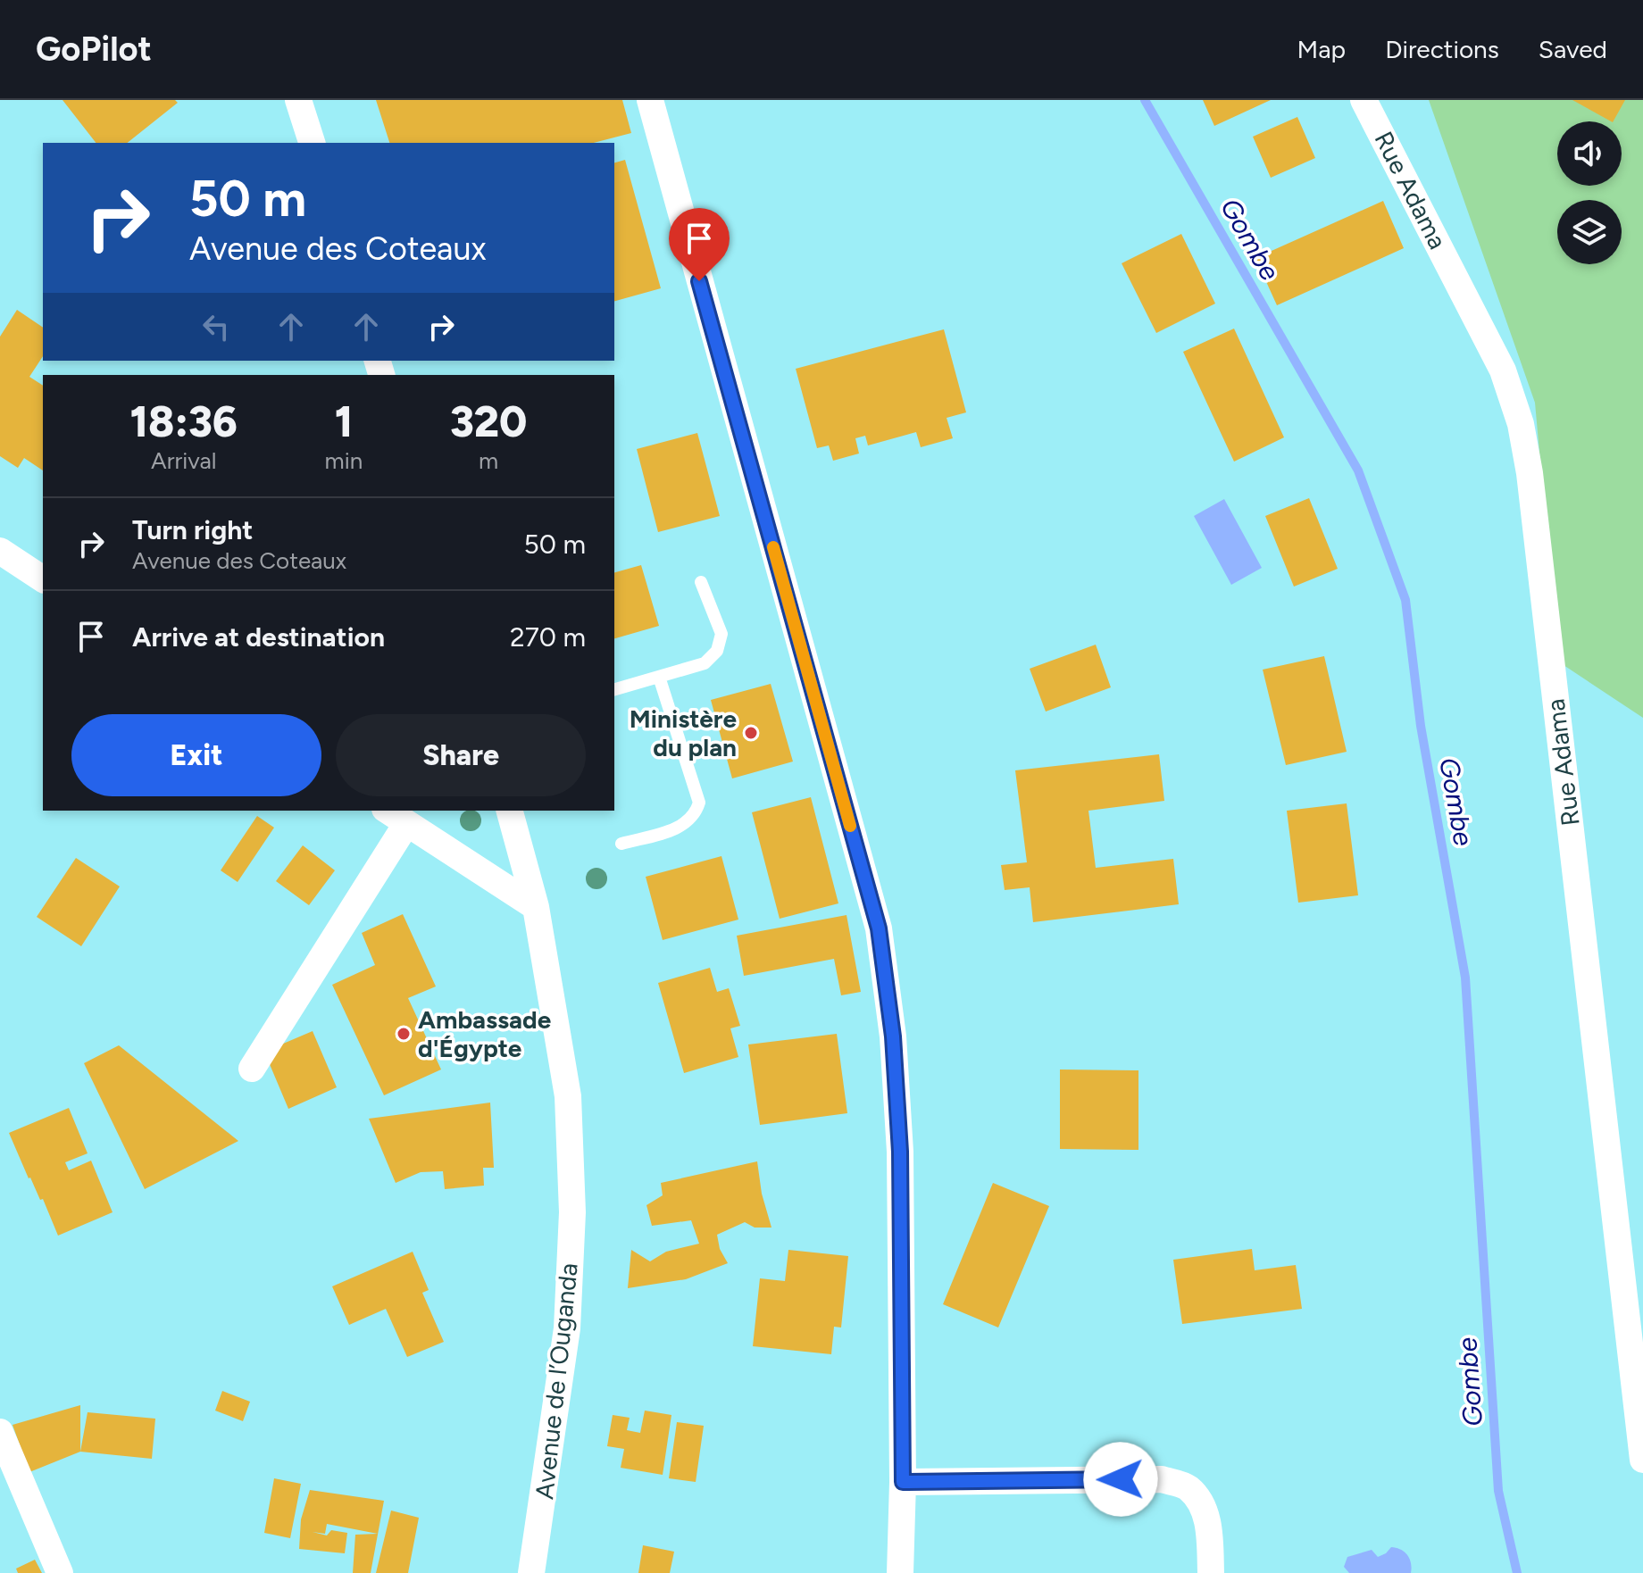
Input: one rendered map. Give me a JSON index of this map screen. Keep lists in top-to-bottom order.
{
  "streets": {
    "street": ["Rue Adama", "Avenue de l’Ouganda"]
  },
  "water": ["Gombe"],
  "places": ["Ministère du plan", "Ambassade d'Égypte"],
  "page": {
    "header": "GoPilot",
    "nav": ["Map", "Directions", "Saved"],
    "turn": ["50 m", "Avenue des Coteaux"],
    "eta": [
      "18:36",
      "Arrival",
      "1",
      "min",
      "320",
      "m"
    ],
    "list": [
      {
        "name": "Turn right",
        "note": "Avenue des Coteaux",
        "value": "50 m"
      },
      {
        "name": "Arrive at destination",
        "value": "270 m"
      }
    ],
    "buttons": ["Exit", "Share"]
  }
}
